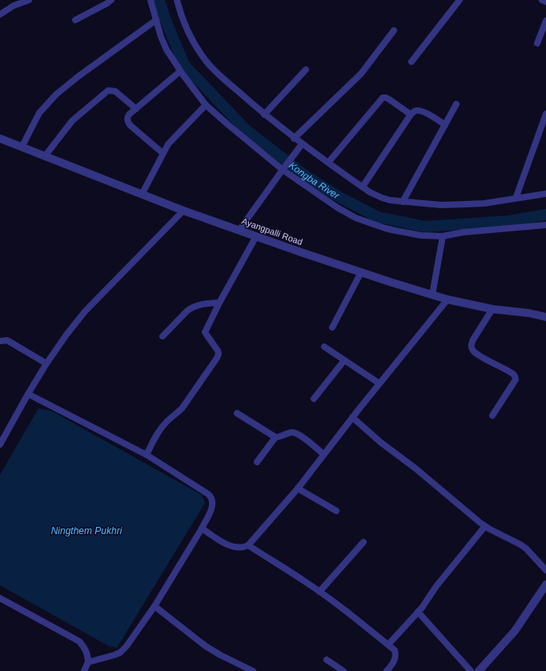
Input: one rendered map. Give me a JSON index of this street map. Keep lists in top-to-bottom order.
{
  "streets": {
    "street": ["Ayangpalli Road"]
  },
  "water": ["Kongba River", "Ningthem Pukhri"]
}
